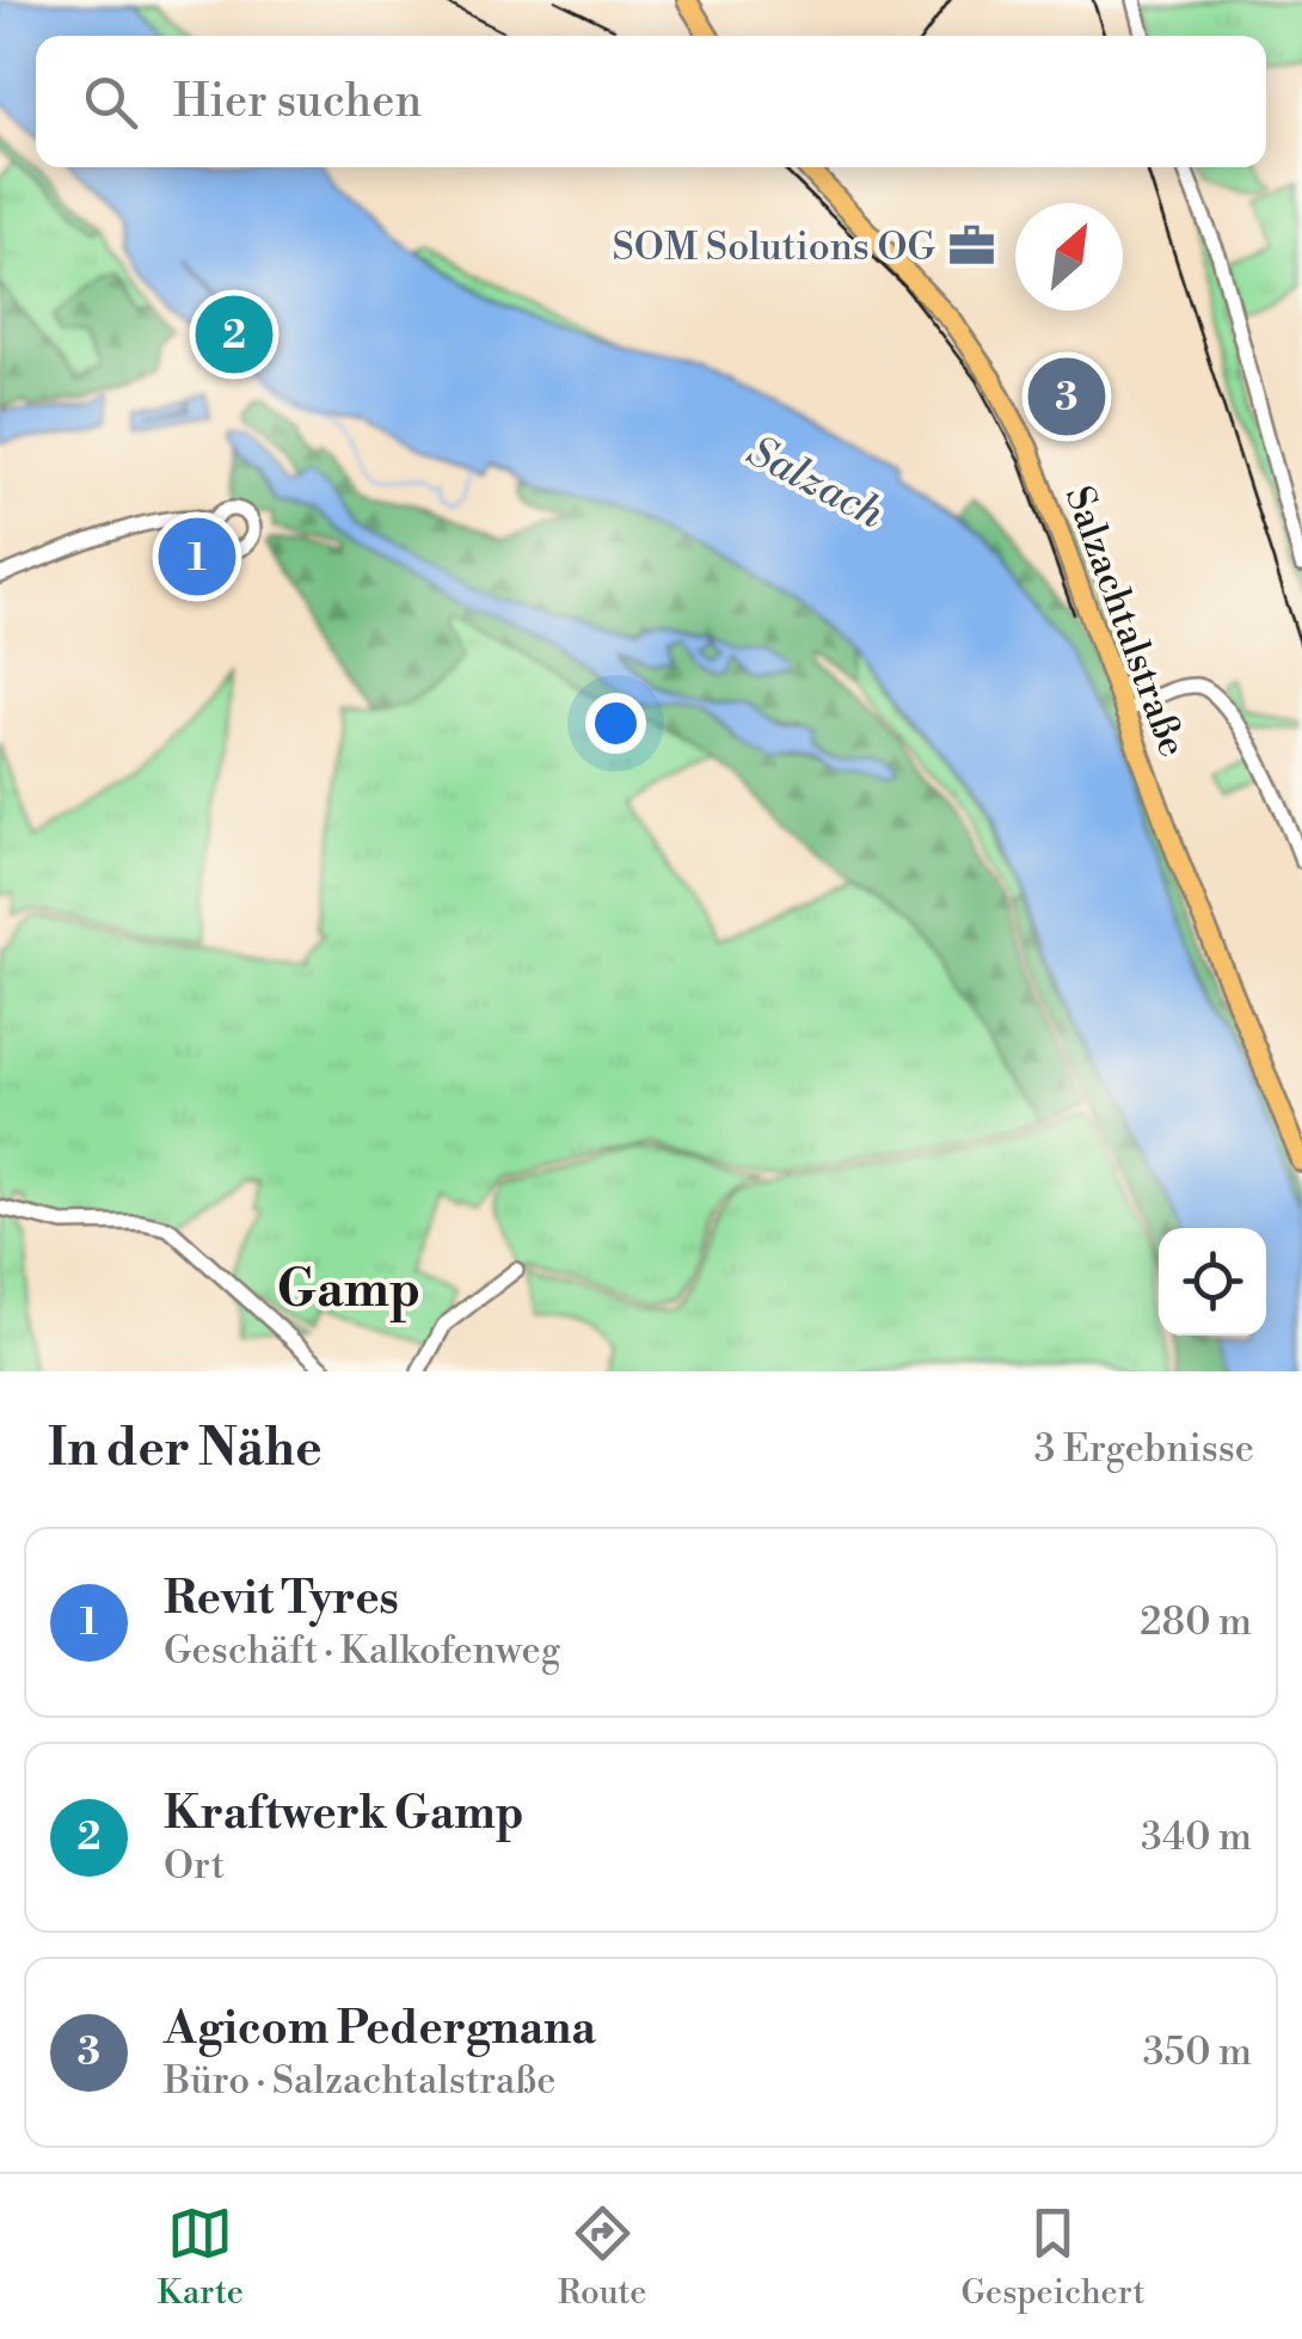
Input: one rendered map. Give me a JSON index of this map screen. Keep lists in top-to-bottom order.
{
  "streets": {
    "main road": ["Salzachtalstraße"]
  },
  "districts": ["Gamp"],
  "water": ["Salzach"],
  "places": {
    "office": ["SOM Solutions OG"]
  },
  "north": "top right",
  "page": {
    "search": "Hier suchen",
    "pins": ["2", "3", "1"],
    "heading": ["In der Nähe", "3 Ergebnisse"],
    "list": [
      {
        "mark": "1",
        "name": "Revit Tyres",
        "note": "Geschäft · Kalkofenweg",
        "value": "280 m"
      },
      {
        "mark": "2",
        "name": "Kraftwerk Gamp",
        "note": "Ort",
        "value": "340 m"
      },
      {
        "mark": "3",
        "name": "Agicom Pedergnana",
        "note": "Büro · Salzachtalstraße",
        "value": "350 m"
      }
    ],
    "nav": ["Karte", "Route", "Gespeichert"]
  }
}
